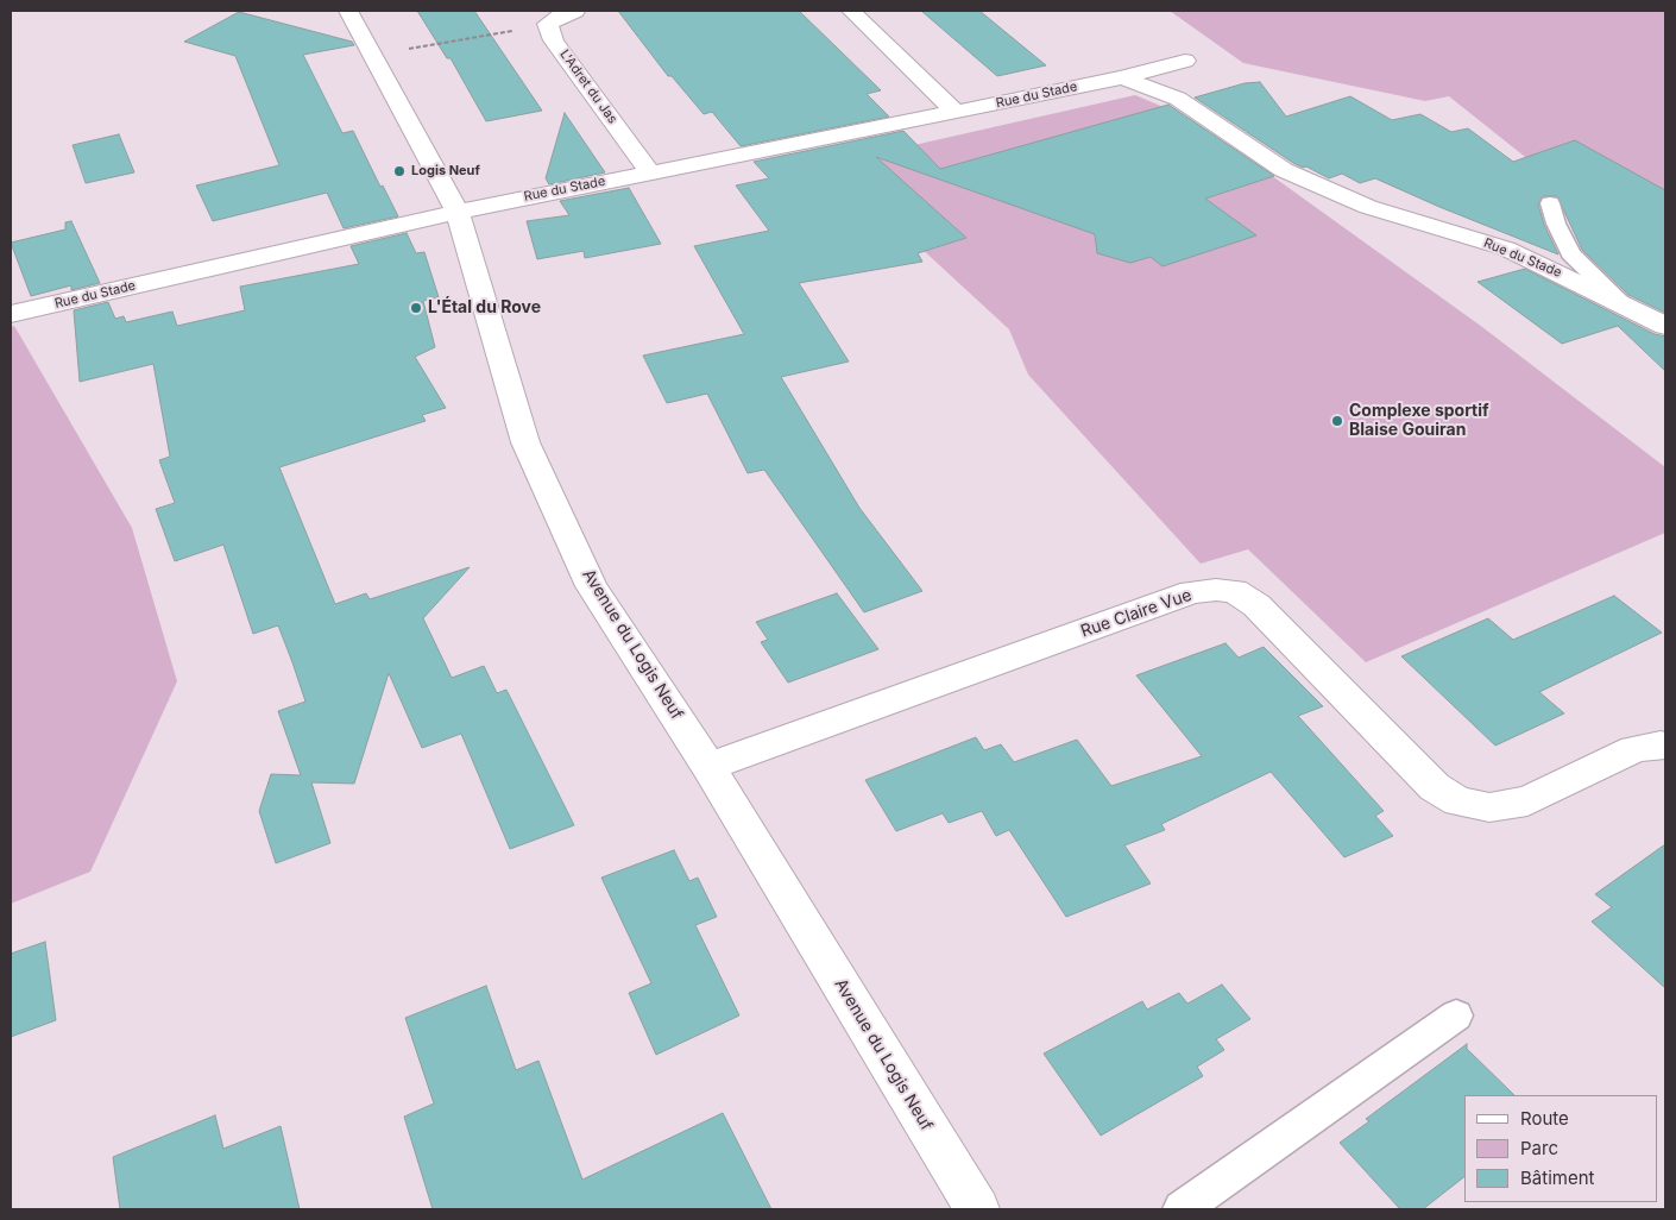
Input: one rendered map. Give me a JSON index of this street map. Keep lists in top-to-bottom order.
{
  "streets": {
    "street": [
      "L'Adret du Jas",
      "Rue du Stade",
      "Rue Claire Vue",
      "Avenue du Logis Neuf"
    ]
  },
  "crossings": [
    ["L'Adret du Jas", "Rue du Stade"],
    ["Rue du Stade", "Avenue du Logis Neuf"],
    ["Rue Claire Vue", "Avenue du Logis Neuf"]
  ],
  "places": ["Logis Neuf", "L'Étal du Rove", "Complexe sportif Blaise Gouiran"],
  "legend": ["Route", "Parc", "Bâtiment"]
}
